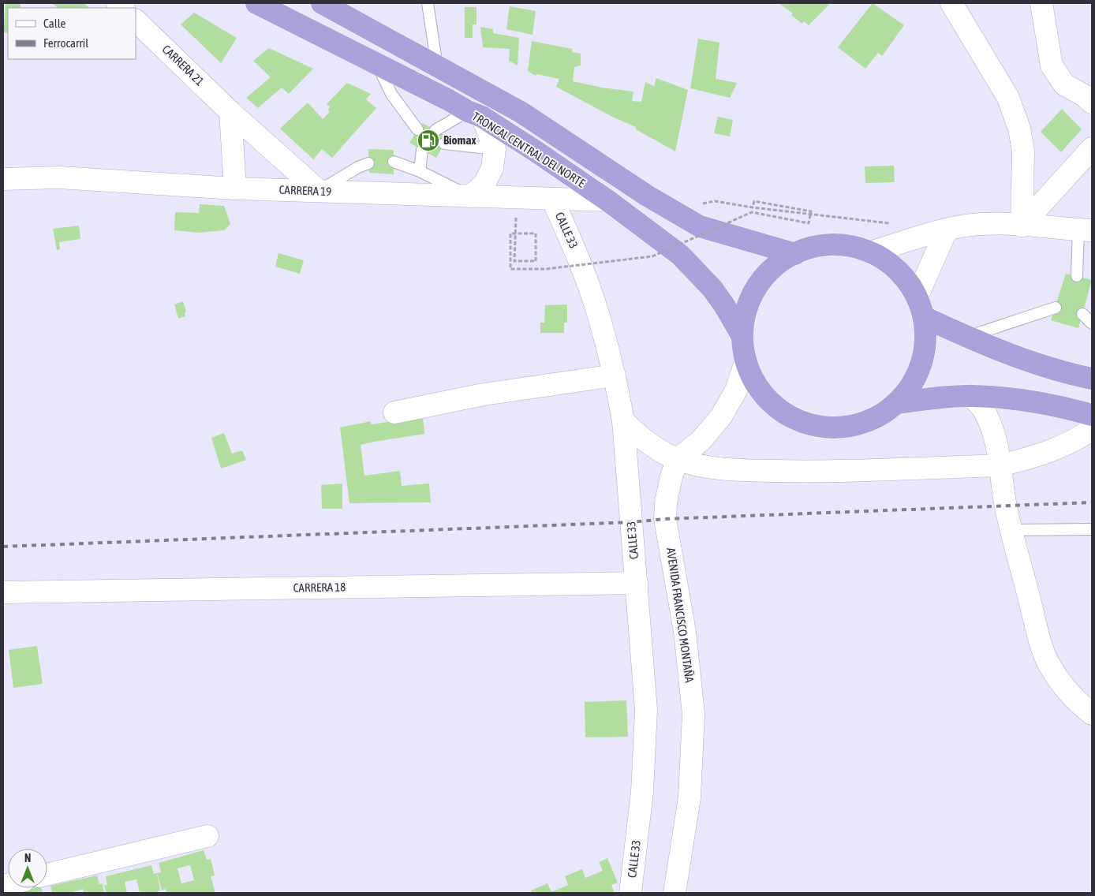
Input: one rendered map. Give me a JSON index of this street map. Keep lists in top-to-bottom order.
{
  "streets": {
    "highway": ["TRONCAL CENTRAL DEL NORTE"],
    "street": [
      "CARRERA 21",
      "CARRERA 19",
      "CALLE 33",
      "CARRERA 18",
      "AVENIDA FRANCISCO MONTAÑA"
    ]
  },
  "crossings": [
    ["CARRERA 21", "CARRERA 19"],
    ["TRONCAL CENTRAL DEL NORTE", "CARRERA 19"],
    ["CARRERA 19", "CALLE 33"],
    ["CALLE 33", "CARRERA 18"]
  ],
  "places": {
    "fuel station": ["Biomax"]
  },
  "legend": ["Calle", "Ferrocarril"],
  "north": "top"
}
